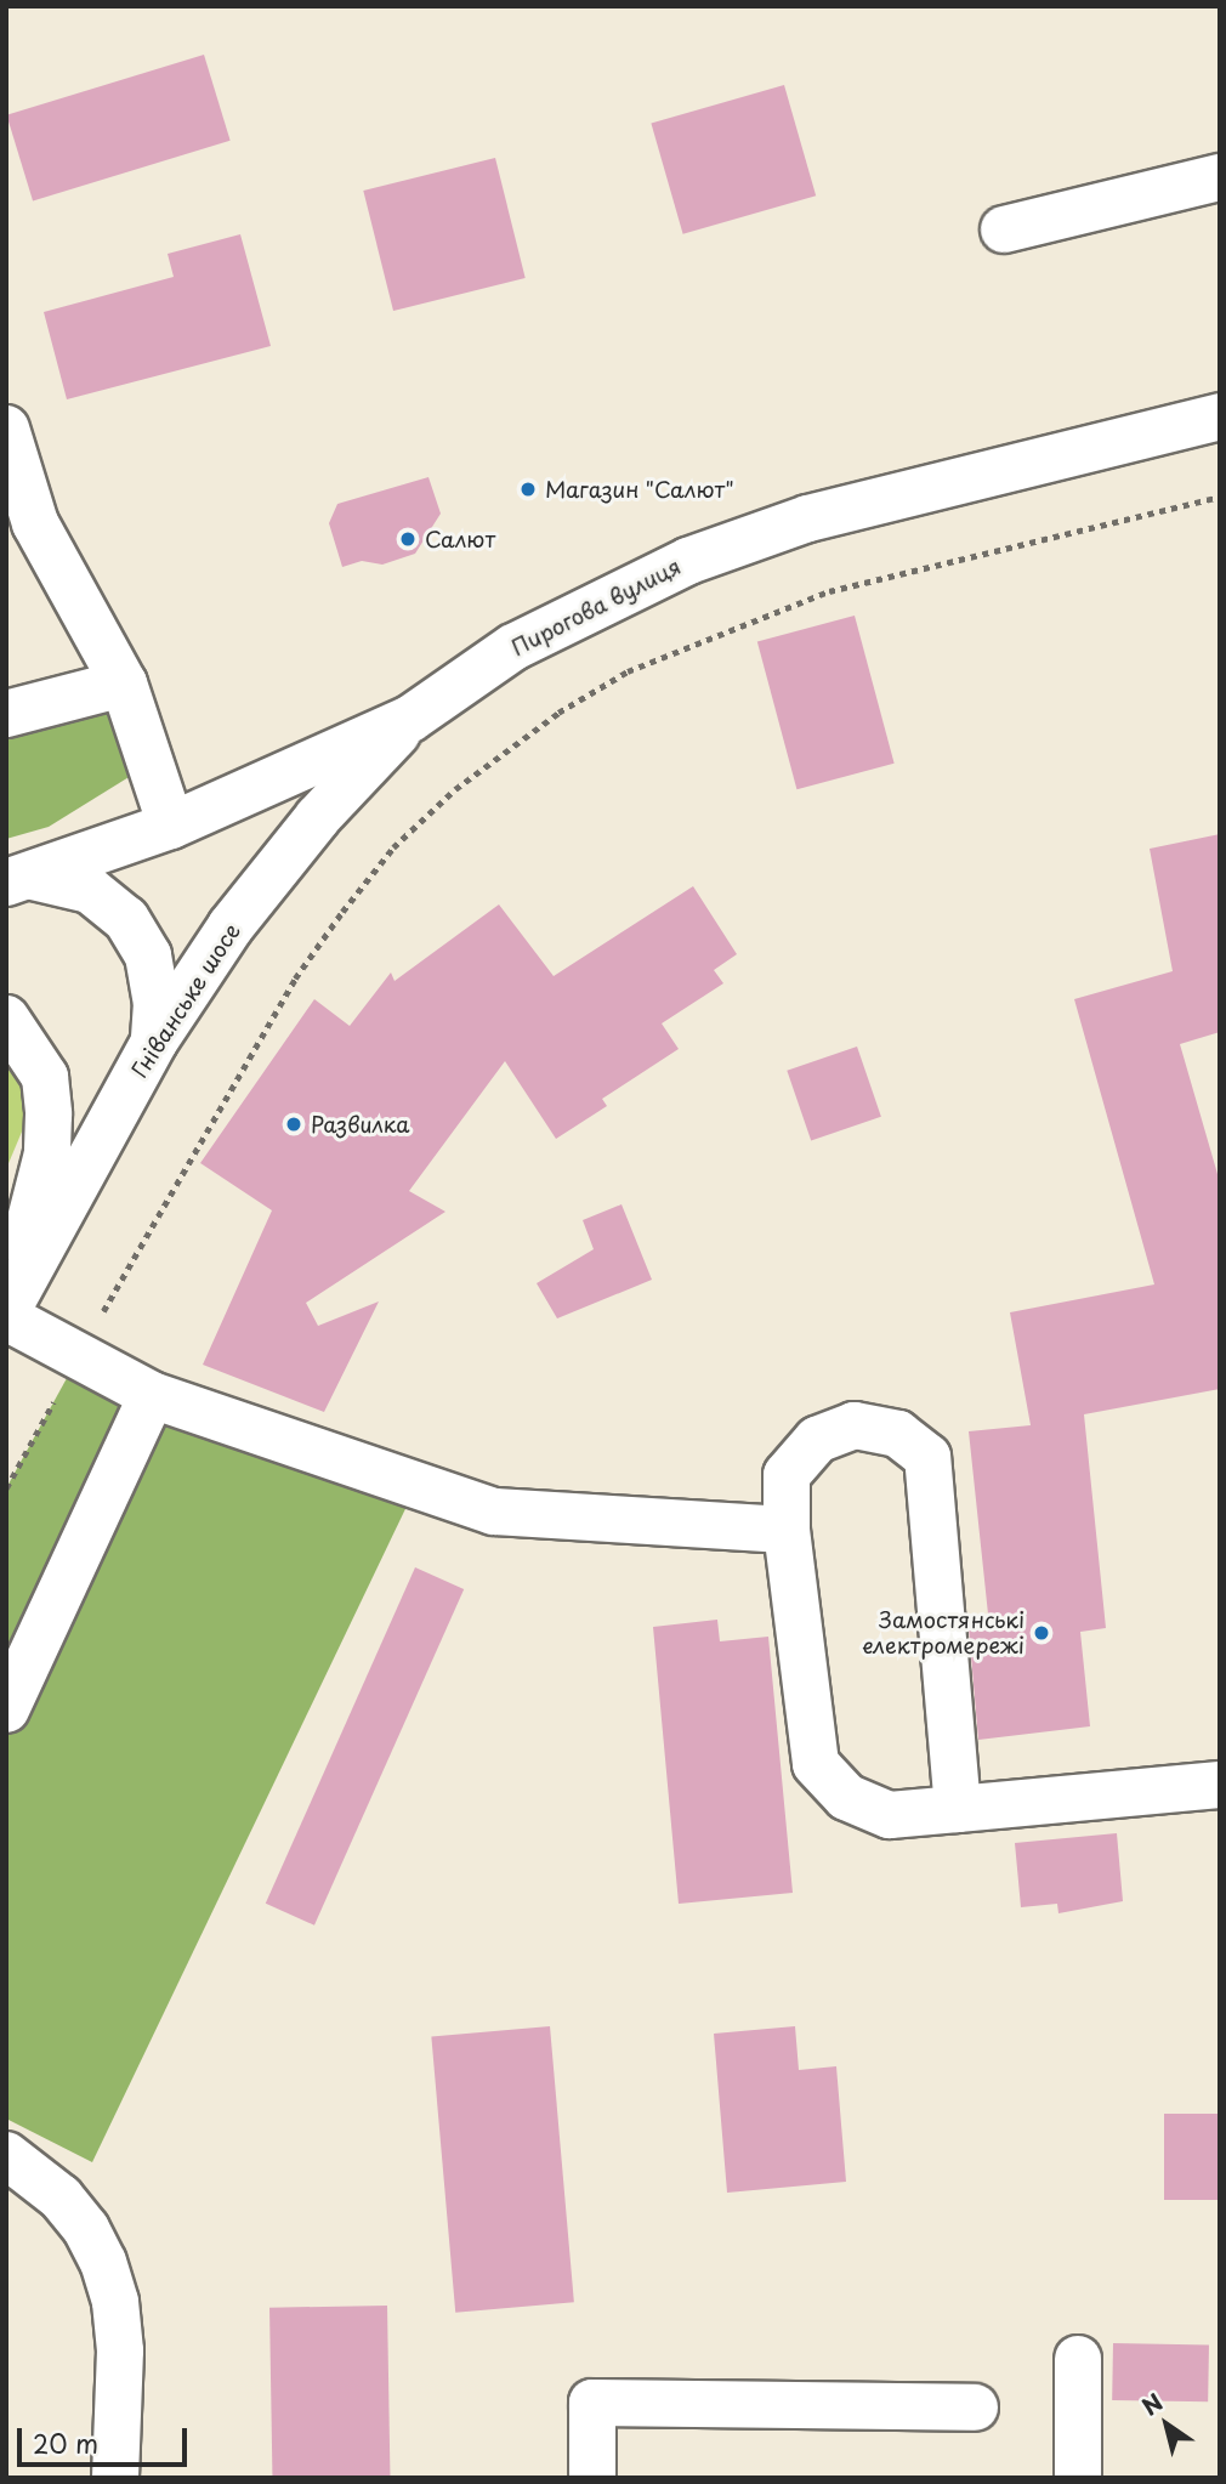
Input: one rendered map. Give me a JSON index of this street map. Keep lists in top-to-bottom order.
{
  "streets": {
    "main road": ["Пирогова вулиця", "Гніванське шосе"]
  },
  "crossings": [
    ["Пирогова вулиця", "Гніванське шосе"]
  ],
  "places": [
    "Магазин \"Салют\"",
    "Салют",
    "Развилка",
    "Замостянські електромережі"
  ],
  "scale_bar": "20 m",
  "north": "top left"
}
